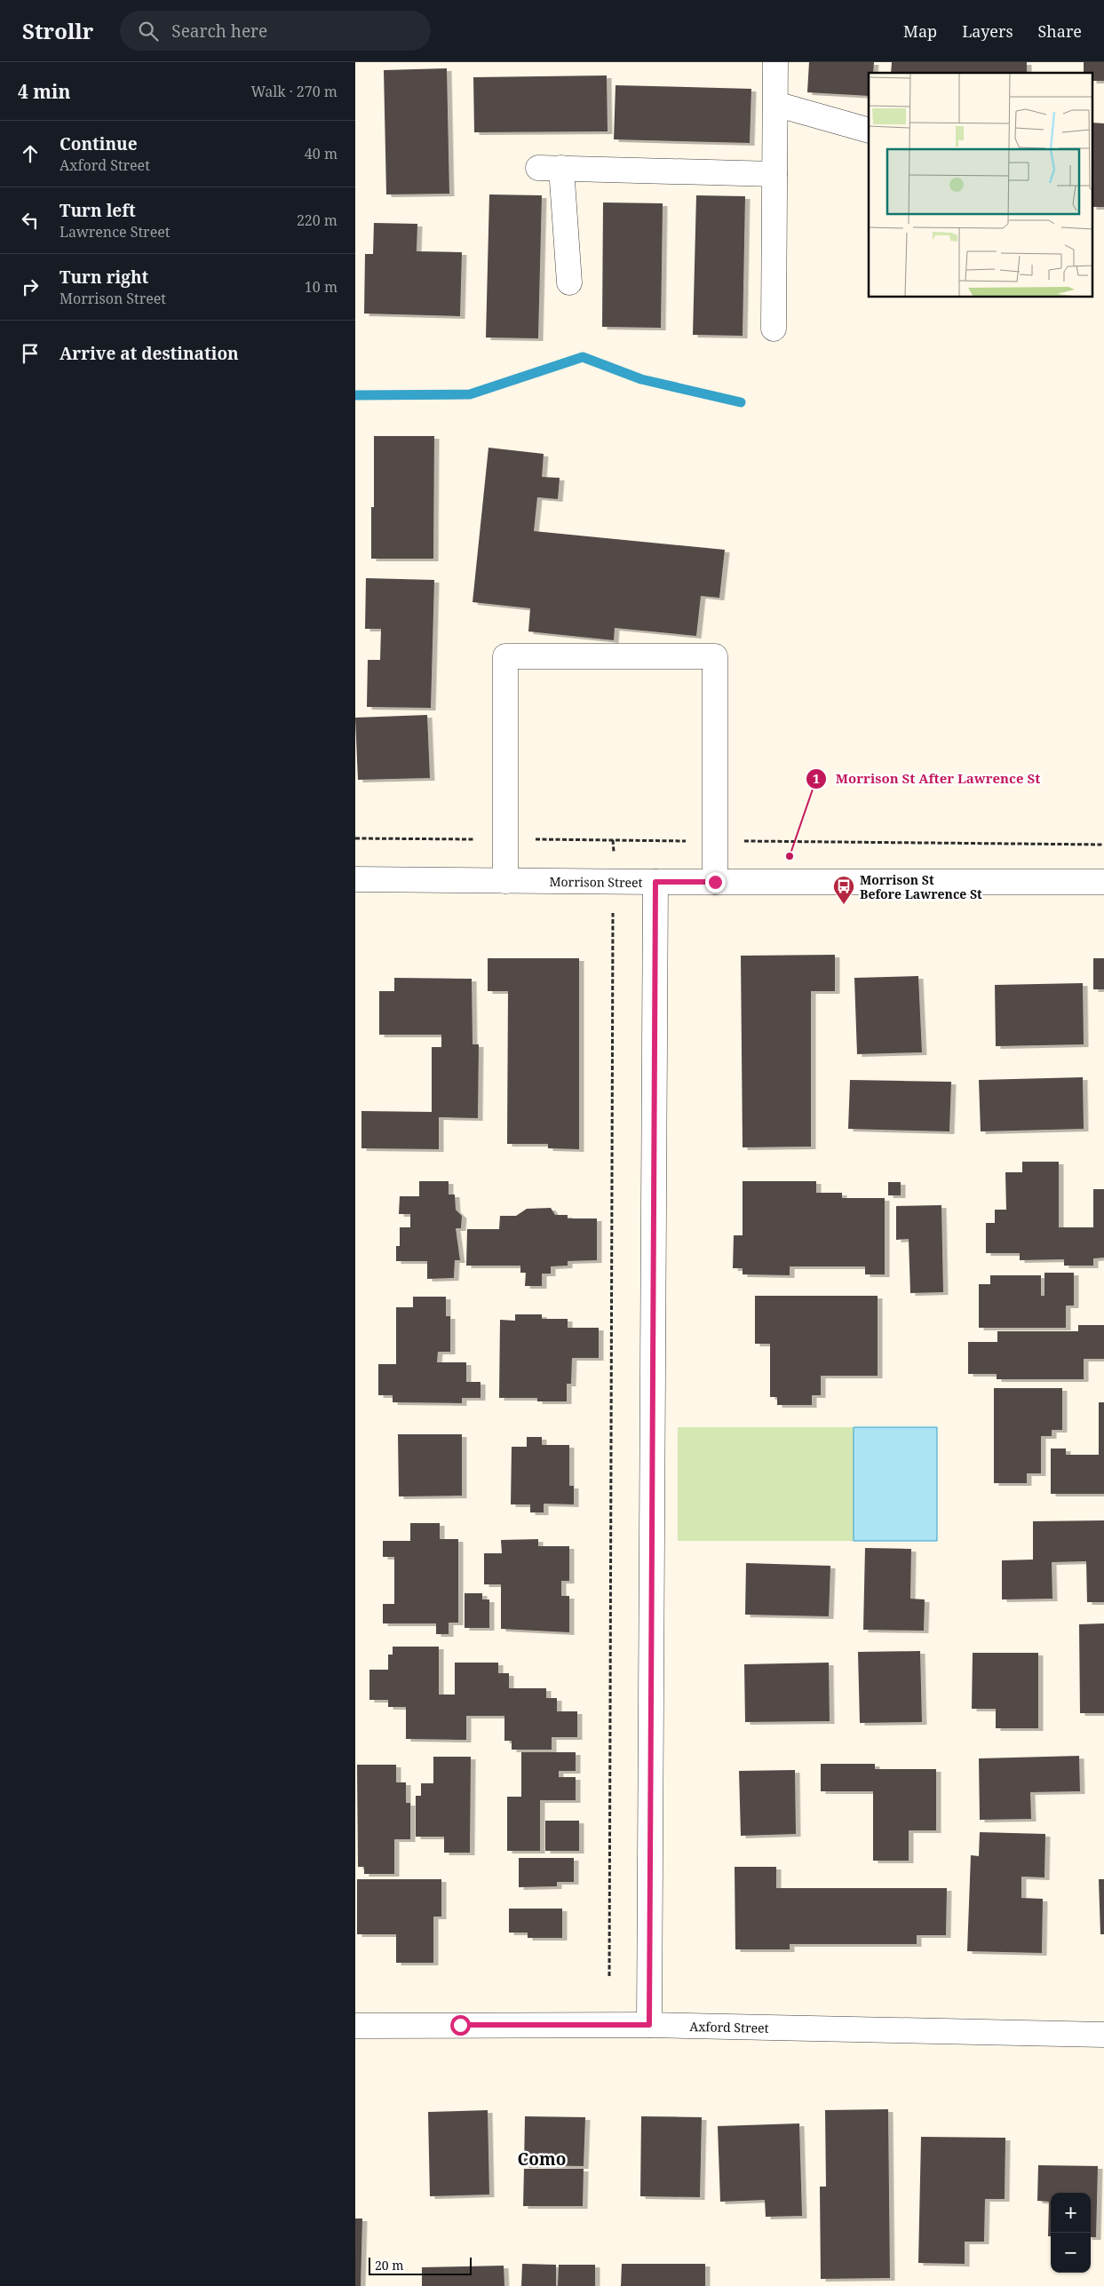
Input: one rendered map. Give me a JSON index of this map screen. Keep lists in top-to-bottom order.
{
  "streets": {
    "street": ["Morrison Street", "Axford Street"]
  },
  "districts": ["Como"],
  "places": {
    "other": ["Morrison St After Lawrence St"],
    "bus stop": ["Morrison St Before Lawrence St"]
  },
  "scale_bar": "20 m",
  "page": {
    "header": "Strollr",
    "search": "Search here",
    "nav": ["Map", "Layers", "Share"],
    "heading": ["4 min", "Walk · 270 m"],
    "list": [
      ["Continue", "Axford Street", "40 m"],
      ["Turn left", "Lawrence Street", "220 m"],
      ["Turn right", "Morrison Street", "10 m"],
      "Arrive at destination"
    ],
    "map_buttons": ["+", "−"],
    "scale": "20 m"
  }
}
